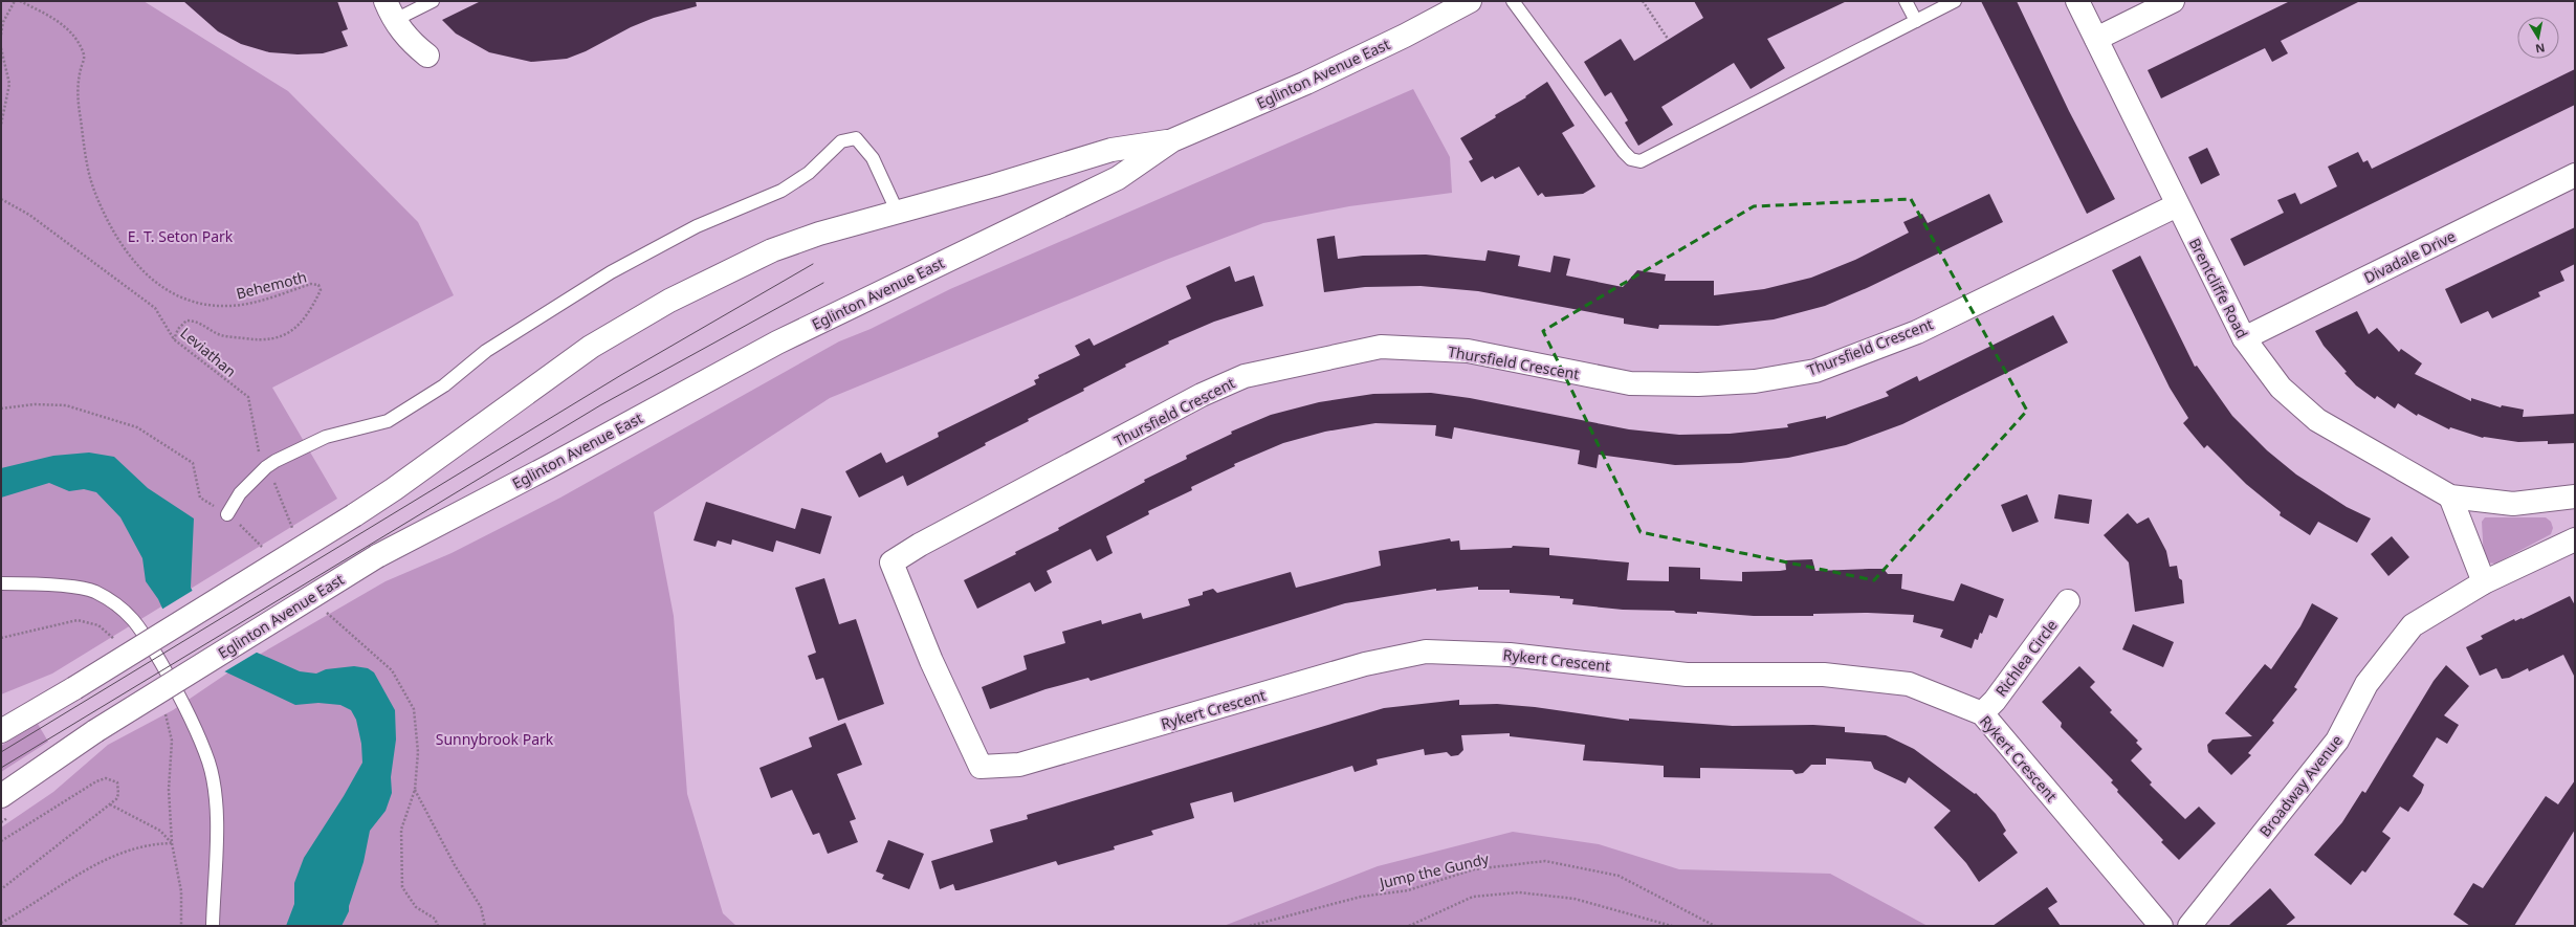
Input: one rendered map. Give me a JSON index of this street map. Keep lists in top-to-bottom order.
{
  "streets": {
    "street": [
      "Eglinton Avenue East",
      "Divadale Drive",
      "Brentcliffe Road",
      "Thursfield Crescent",
      "Richlea Circle",
      "Rykert Crescent",
      "Broadway Avenue"
    ],
    "path": ["Behemoth", "Leviathan", "Jump the Gundy"]
  },
  "crossings": [
    ["Divadale Drive", "Brentcliffe Road"],
    ["Behemoth", "Leviathan"],
    ["Brentcliffe Road", "Thursfield Crescent"],
    ["Thursfield Crescent", "Rykert Crescent"],
    ["Richlea Circle", "Rykert Crescent"]
  ],
  "parks": ["E. T. Seton Park", "Sunnybrook Park"],
  "north": "bottom"
}
